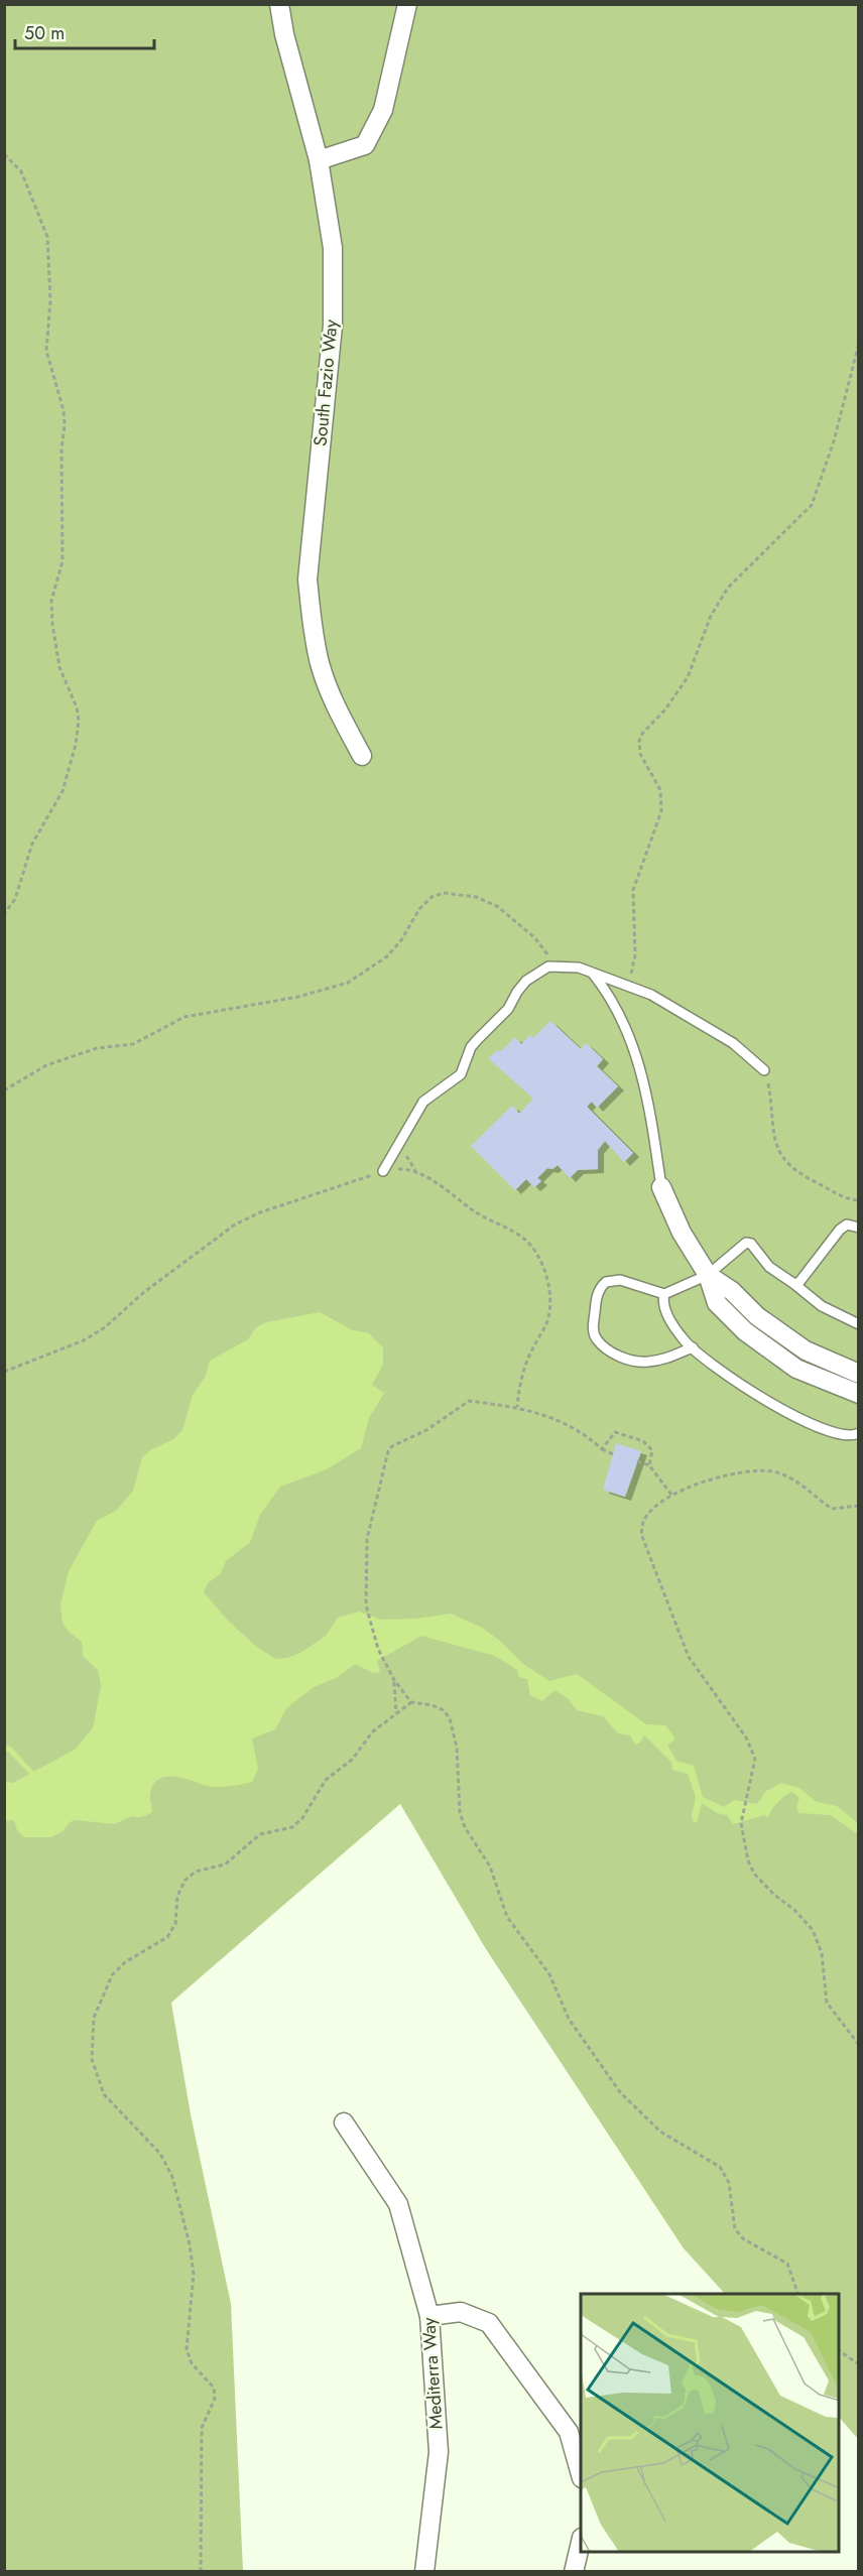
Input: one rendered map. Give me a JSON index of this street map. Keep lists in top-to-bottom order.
{
  "streets": {
    "street": ["South Fazio Way", "Mediterra Way"]
  },
  "scale_bar": "50 m"
}
